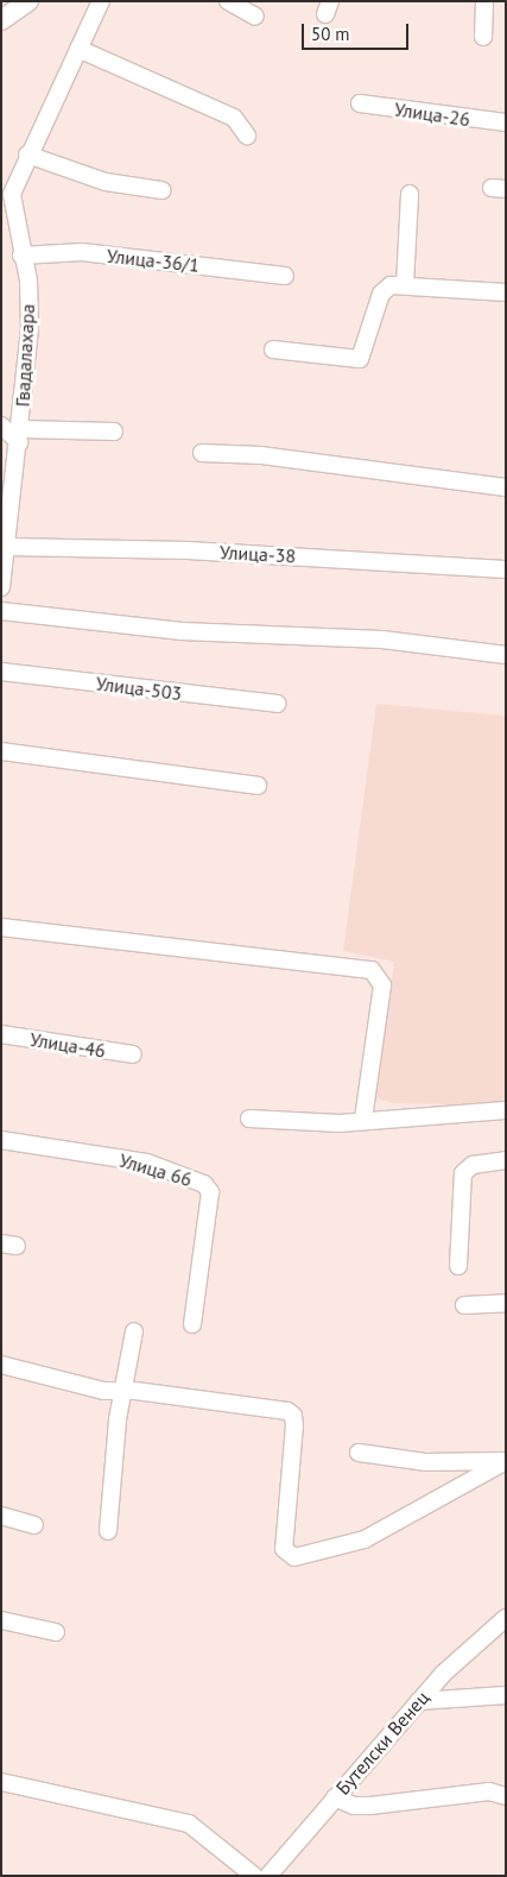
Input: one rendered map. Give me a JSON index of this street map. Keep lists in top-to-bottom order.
{
  "streets": {
    "street": [
      "Улица-26",
      "Улица-36/1",
      "Гвадалахара",
      "Улица-38",
      "Улица-503",
      "Улица-46",
      "Улица 66",
      "Бутелски Венец"
    ]
  },
  "crossings": [
    ["Улица-36/1", "Гвадалахара"],
    ["Гвадалахара", "Улица-38"]
  ],
  "scale_bar": "50 m"
}
